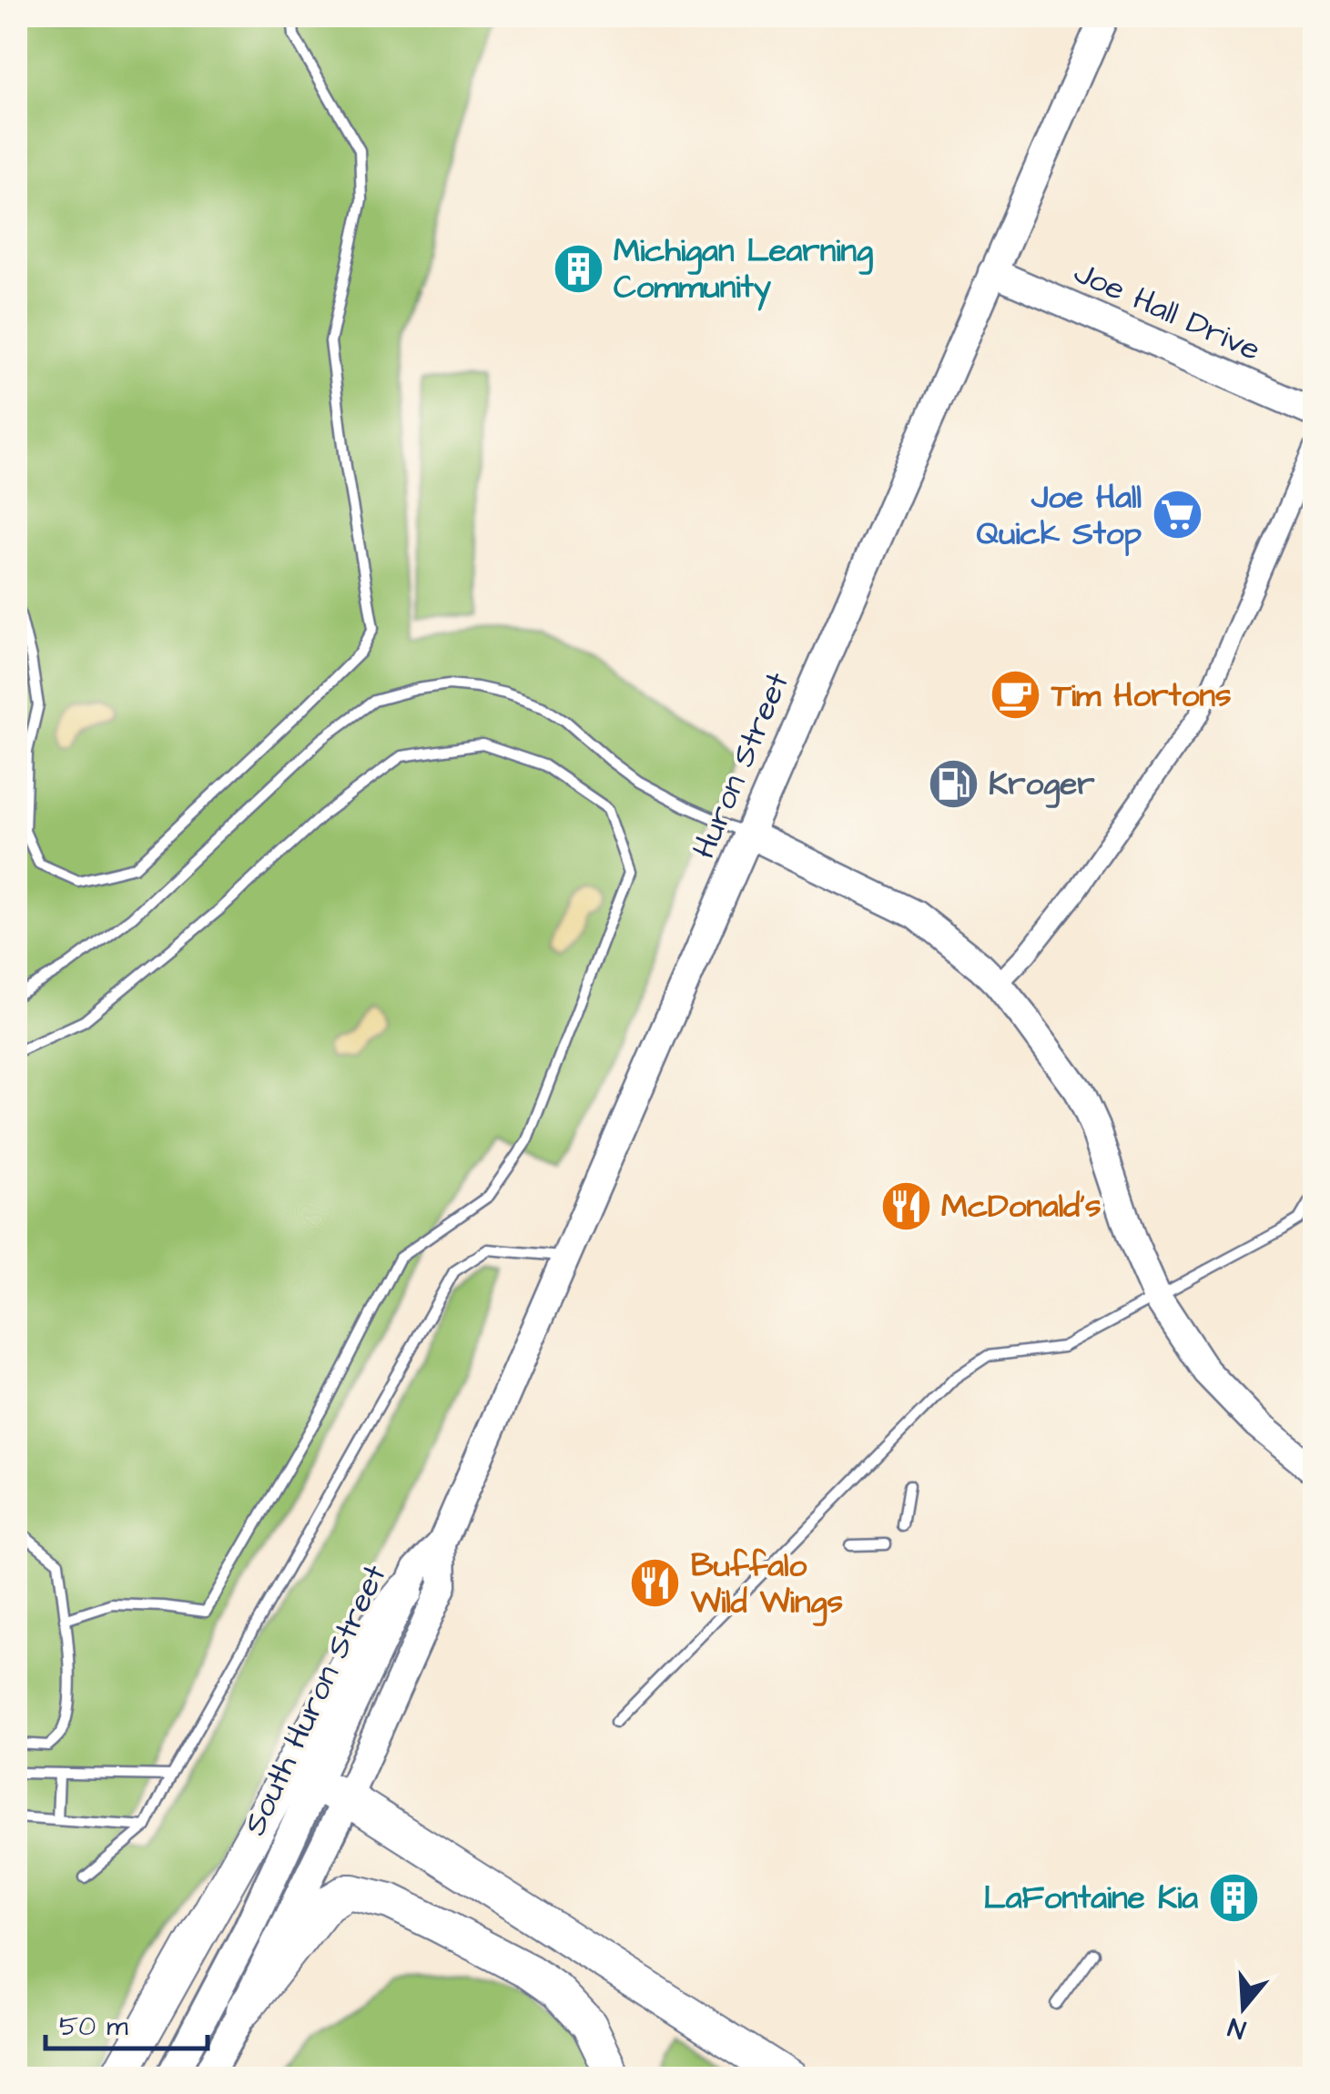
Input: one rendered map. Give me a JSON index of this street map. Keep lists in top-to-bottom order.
{
  "streets": {
    "main road": ["Joe Hall Drive", "Huron Street", "South Huron Street"]
  },
  "crossings": [
    ["Joe Hall Drive", "Huron Street"],
    ["Huron Street", "South Huron Street"]
  ],
  "places": {
    "building": ["Michigan Learning Community", "LaFontaine Kia"],
    "supermarket": ["Joe Hall Quick Stop"],
    "cafe": ["Tim Hortons"],
    "fuel station": ["Kroger"],
    "restaurant": ["McDonald's", "Buffalo Wild Wings"]
  },
  "scale_bar": "50 m",
  "north": "bottom"
}
